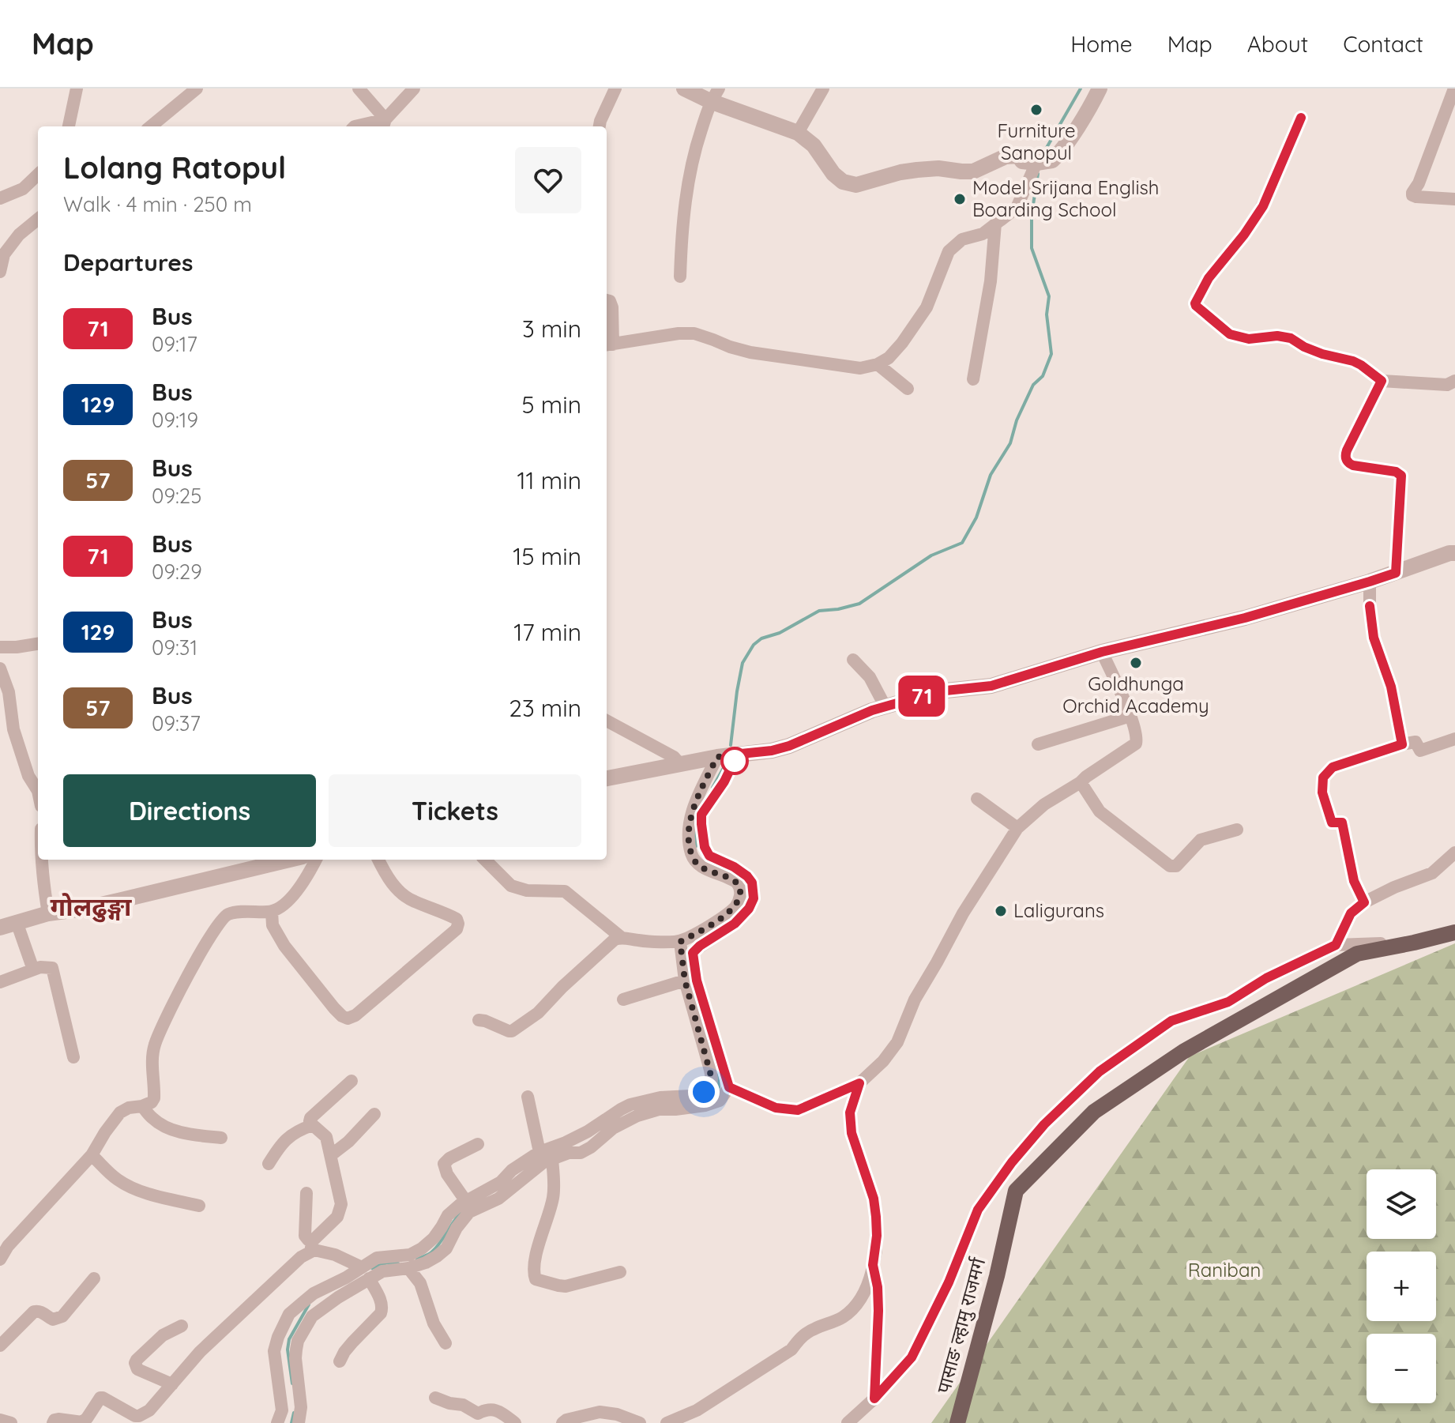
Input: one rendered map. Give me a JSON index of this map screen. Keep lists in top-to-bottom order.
{
  "streets": {
    "main road": ["पासाङ ल्हामु राजमर्ग"]
  },
  "districts": ["गोलढुङ्गा"],
  "parks": ["Raniban"],
  "places": [
    "Furniture Sanopul",
    "Model Srijana English Boarding School",
    "Goldhunga Orchid Academy",
    "Laligurans"
  ],
  "lines": ["bus line 71"],
  "page": {
    "header": "Map",
    "nav": [
      "Home",
      "Map",
      "About",
      "Contact"
    ],
    "on_map": "71",
    "heading": [
      ["Lolang Ratopul", "Walk · 4 min · 250 m"],
      "Departures"
    ],
    "list": [
      {
        "mark": "71",
        "name": "Bus",
        "note": "09:17",
        "value": "3 min"
      },
      {
        "mark": "129",
        "name": "Bus",
        "note": "09:19",
        "value": "5 min"
      },
      {
        "mark": "57",
        "name": "Bus",
        "note": "09:25",
        "value": "11 min"
      },
      {
        "mark": "71",
        "name": "Bus",
        "note": "09:29",
        "value": "15 min"
      },
      {
        "mark": "129",
        "name": "Bus",
        "note": "09:31",
        "value": "17 min"
      },
      {
        "mark": "57",
        "name": "Bus",
        "note": "09:37",
        "value": "23 min"
      }
    ],
    "buttons": ["Directions", "Tickets"],
    "map_buttons": ["+", "−"]
  }
}
